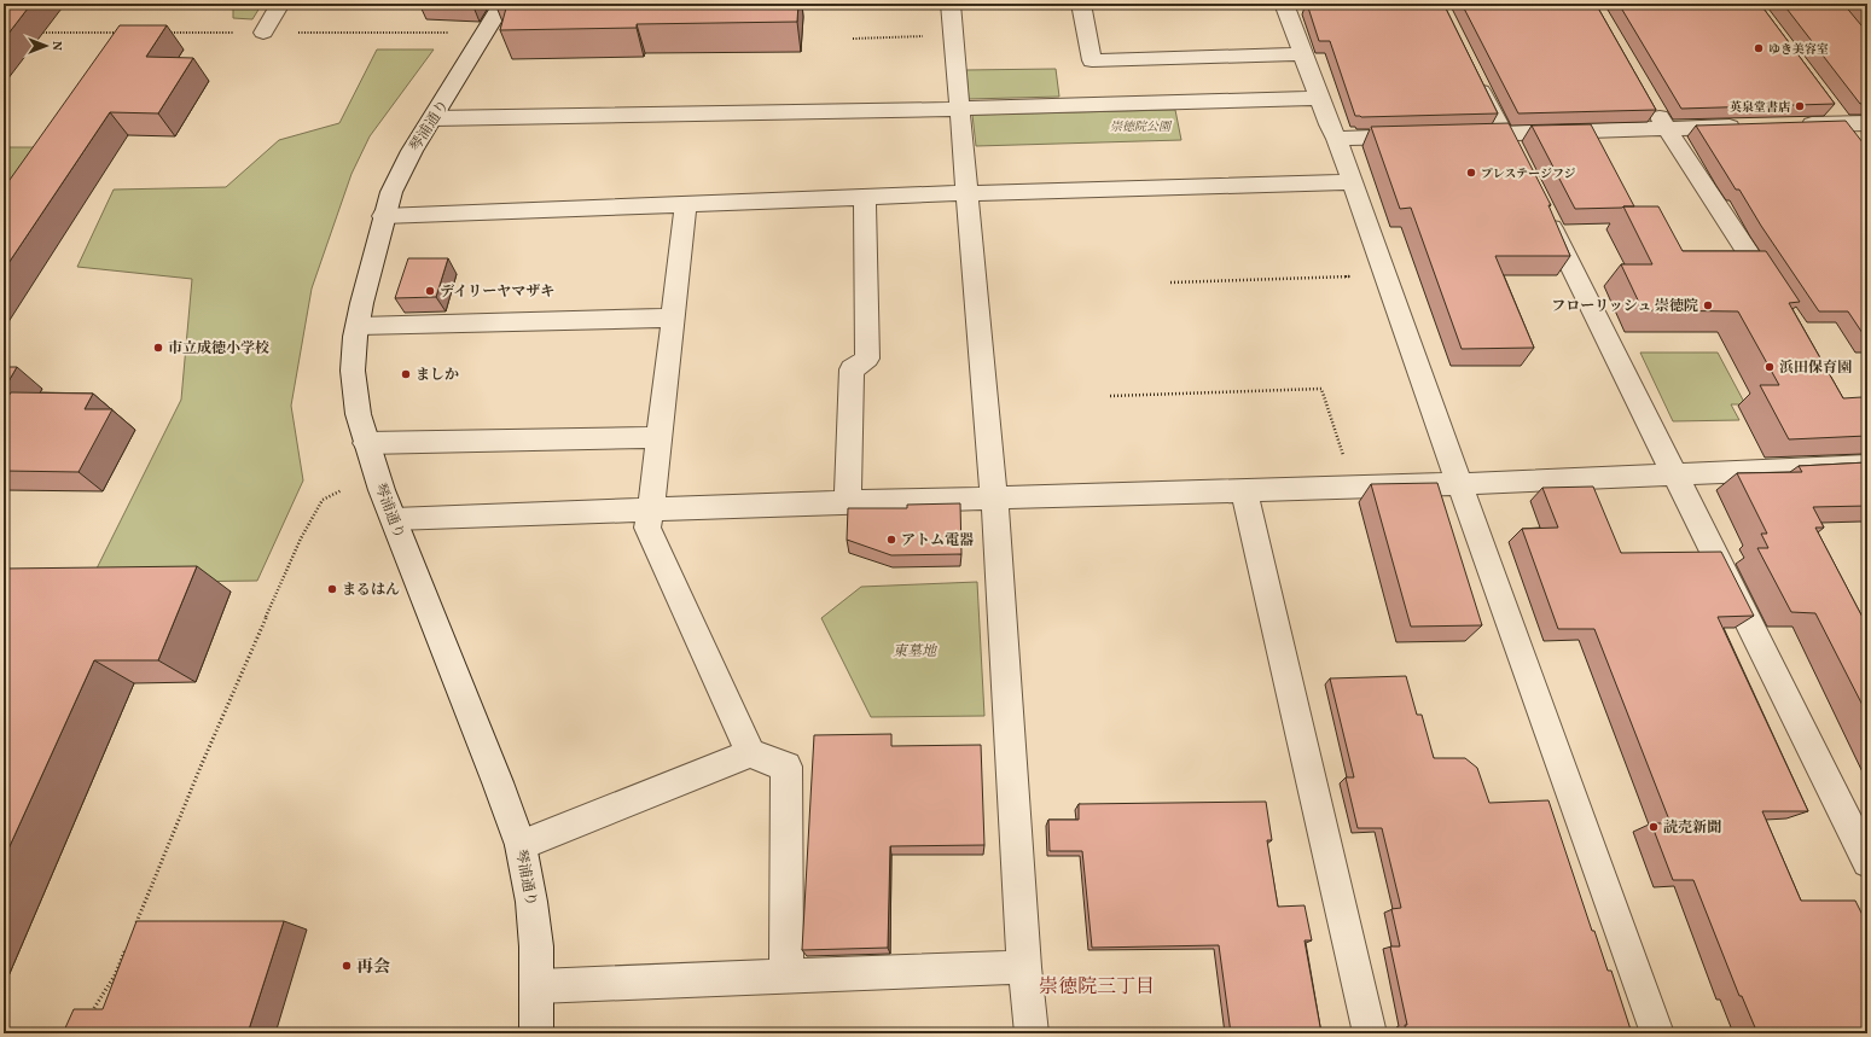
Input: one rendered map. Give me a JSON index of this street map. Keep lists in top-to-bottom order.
{
  "streets": {
    "street": ["琴浦通り"]
  },
  "districts": ["崇徳院三丁目"],
  "parks": ["崇徳院公園", "東墓地"],
  "places": [
    "ゆき美容室",
    "英泉堂書店",
    "プレステージフジ",
    "デイリーヤマザキ",
    "フローリッシュ 崇徳院",
    "市立成徳小学校",
    "浜田保育園",
    "ましか",
    "アトム電器",
    "まるはん",
    "読売新聞",
    "再会"
  ],
  "north": "right"
}
